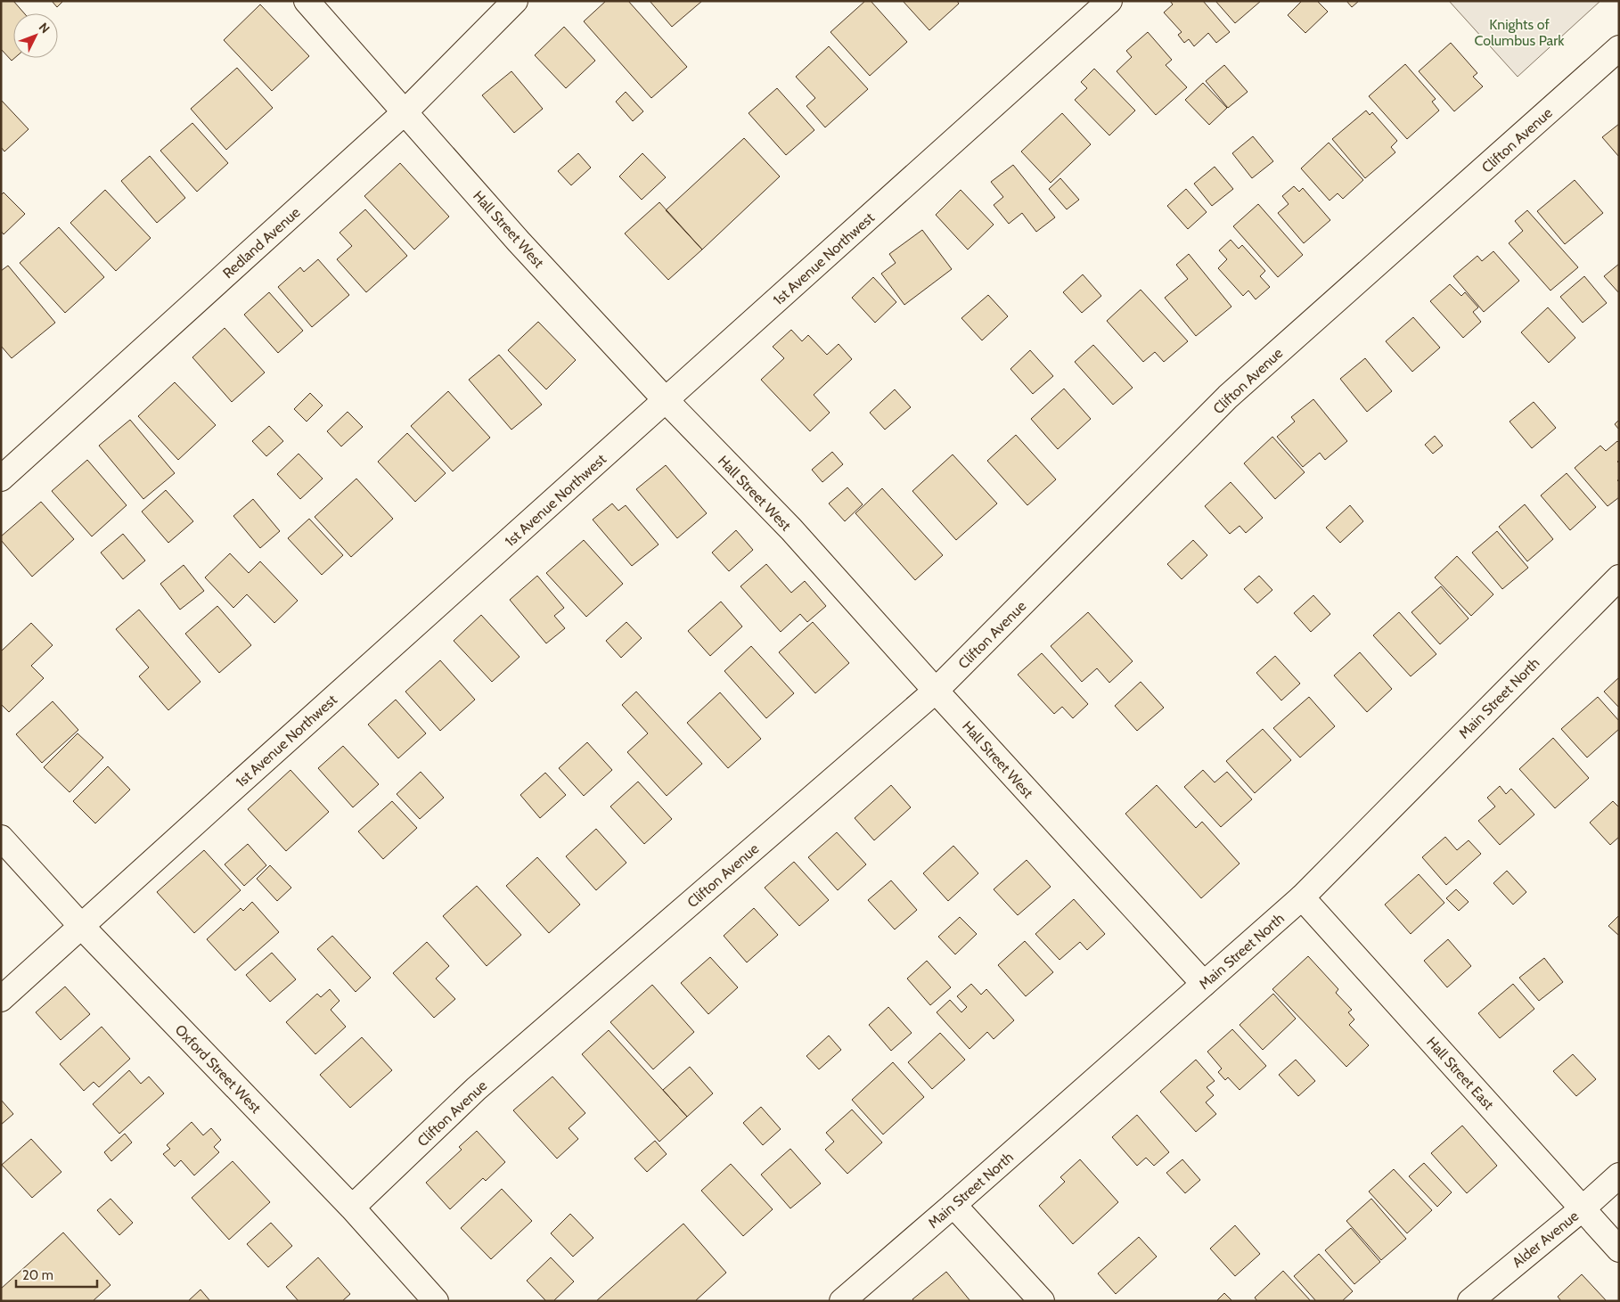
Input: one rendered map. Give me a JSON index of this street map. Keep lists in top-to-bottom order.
{
  "streets": {
    "street": [
      "Clifton Avenue",
      "Hall Street West",
      "Redland Avenue",
      "1st Avenue Northwest",
      "Main Street North",
      "Oxford Street West",
      "Hall Street East",
      "Alder Avenue"
    ]
  },
  "crossings": [
    ["Clifton Avenue", "Hall Street West"],
    ["Clifton Avenue", "Oxford Street West"],
    ["Hall Street West", "Redland Avenue"],
    ["Hall Street West", "1st Avenue Northwest"],
    ["Hall Street West", "Main Street North"],
    ["1st Avenue Northwest", "Oxford Street West"],
    ["Main Street North", "Hall Street East"],
    ["Hall Street East", "Alder Avenue"]
  ],
  "parks": ["Knights of Columbus Park"],
  "scale_bar": "20 m",
  "north": "top right"
}
